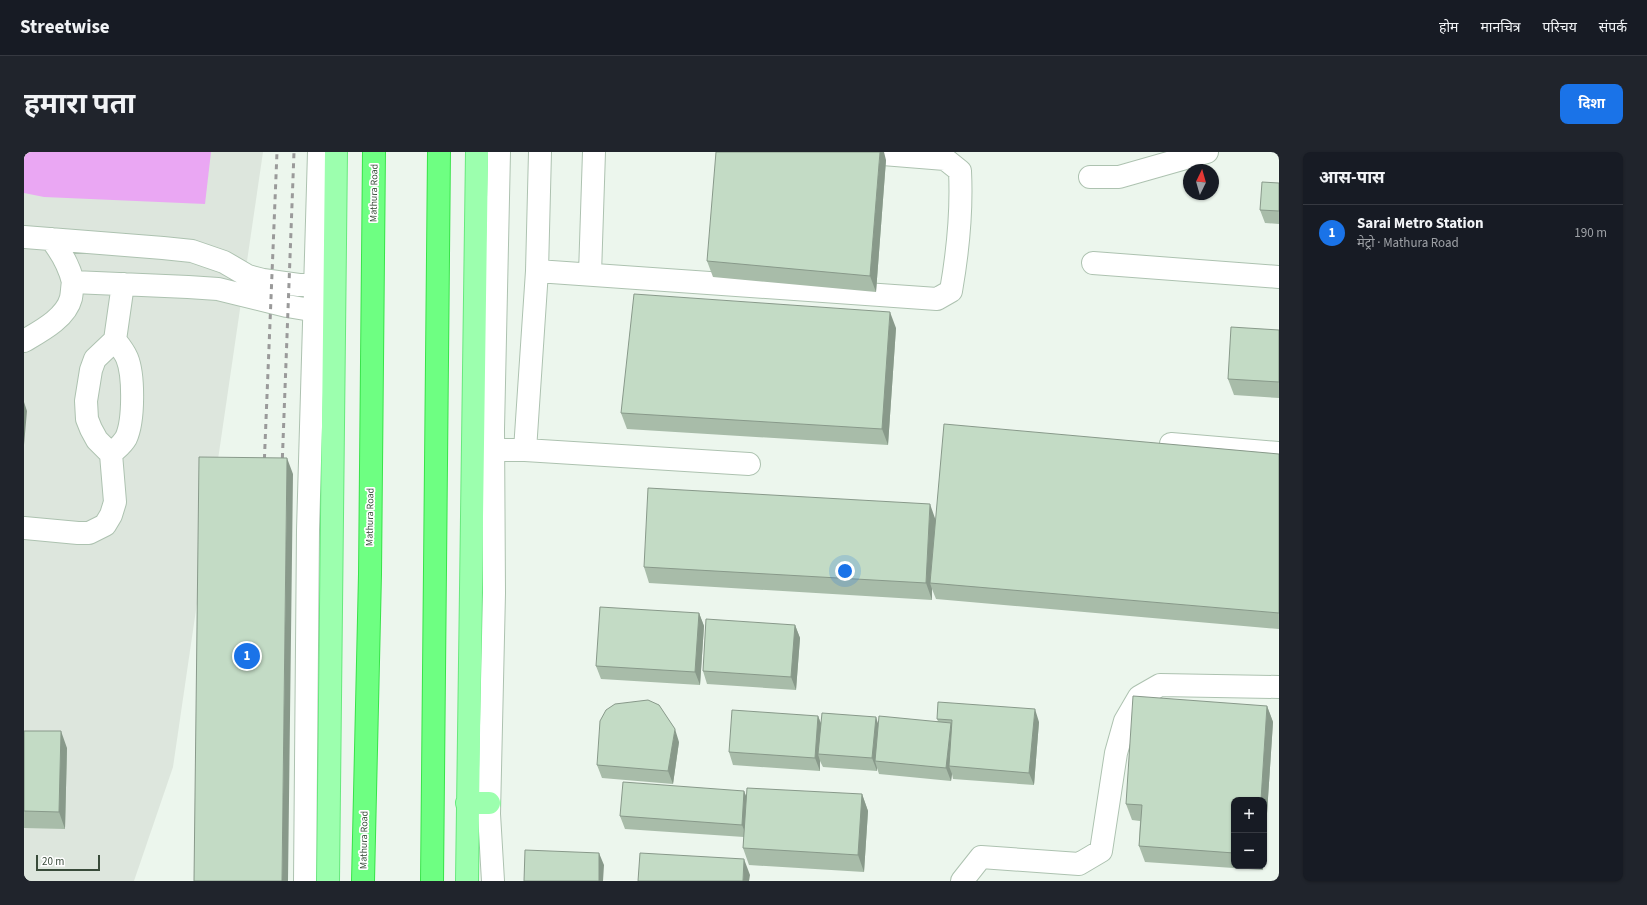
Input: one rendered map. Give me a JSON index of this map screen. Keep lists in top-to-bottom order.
{
  "streets": {
    "highway": ["Mathura Road"]
  },
  "scale_bar": "20 m",
  "north": "top",
  "page": {
    "header": "Streetwise",
    "nav": [
      "होम",
      "मानचित्र",
      "परिचय",
      "संपर्क"
    ],
    "title": "हमारा पता",
    "buttons": "दिशा",
    "heading": "आस-पास",
    "list": [
      {
        "mark": "1",
        "name": "Sarai Metro Station",
        "note": "मेट्रो · Mathura Road",
        "value": "190 m"
      }
    ],
    "pins": "1",
    "map_buttons": ["+", "−"],
    "scale": "20 m"
  }
}
